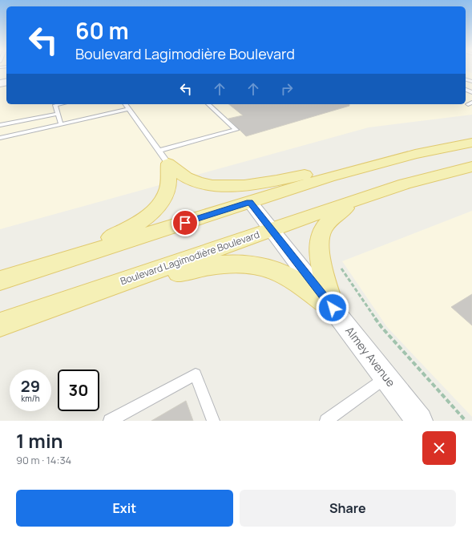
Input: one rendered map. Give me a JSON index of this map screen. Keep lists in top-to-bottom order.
{
  "streets": {
    "main road": ["Boulevard Lagimodière Boulevard"],
    "street": ["Almey Avenue"]
  },
  "crossings": [
    ["Boulevard Lagimodière Boulevard", "Almey Avenue"]
  ],
  "page": {
    "turn": ["60 m", "Boulevard Lagimodière Boulevard"],
    "speed": "29 km/h",
    "limit": "30",
    "heading": ["1 min", "90 m · 14:34"],
    "buttons": ["Exit", "Share"]
  }
}
